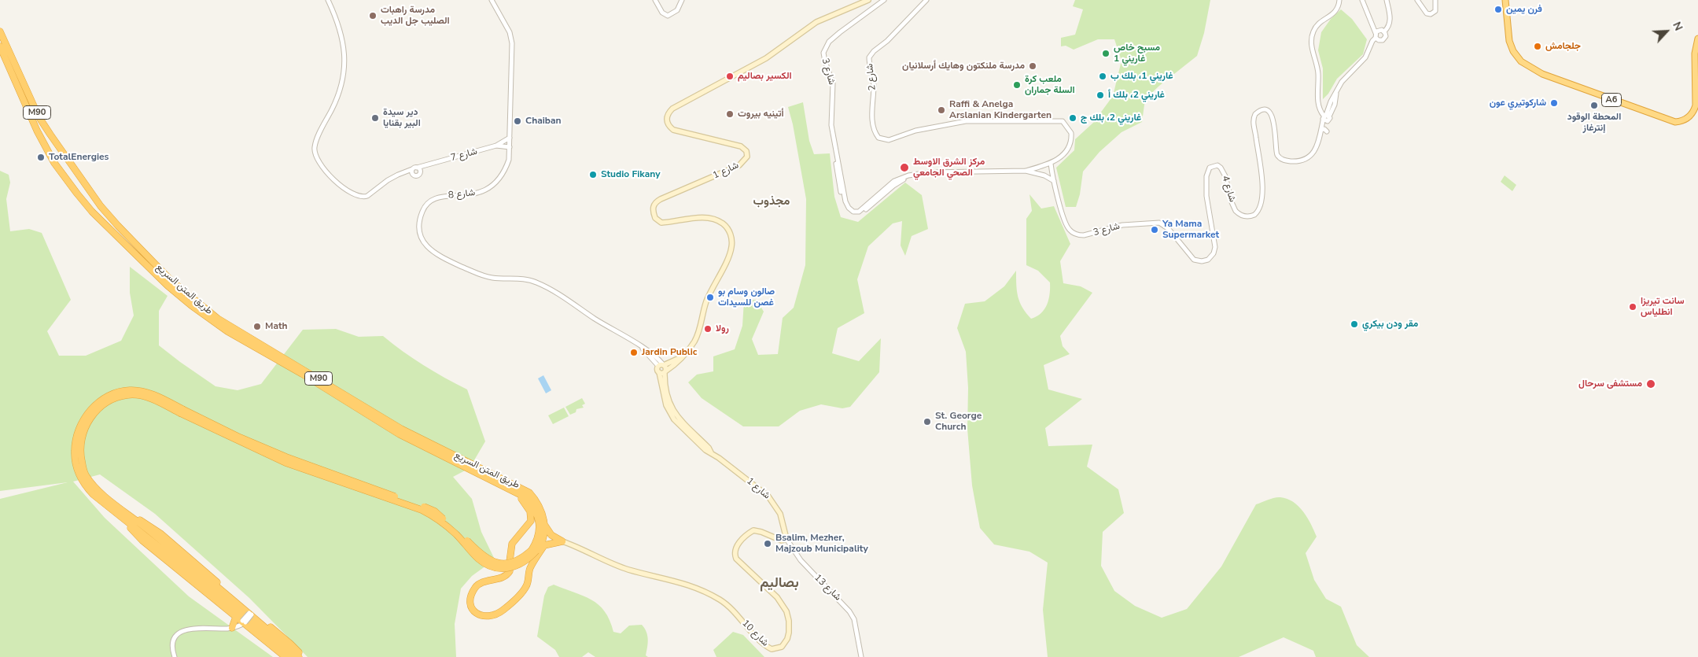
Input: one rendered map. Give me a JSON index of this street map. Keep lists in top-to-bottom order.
{
  "streets": {
    "highway": ["A6", "M90", "طريق المتن السريع"],
    "main road": ["شارع 1", "شارع 10"],
    "street": [
      "شارع 3",
      "شارع 2",
      "شارع 7",
      "شارع 4",
      "شارع 8",
      "شارع 13"
    ]
  },
  "crossings": [
    ["شارع 3", "شارع 2"],
    ["شارع 3", "شارع 4"],
    ["شارع 1", "شارع 8"],
    ["شارع 1", "شارع 13"],
    ["شارع 1", "شارع 10"],
    ["شارع 13", "شارع 10"]
  ],
  "districts": ["مجذوب", "بصاليم"],
  "places": [
    "فرن يمين",
    "مدرسة راهبات الصليب جل الديب",
    "جلجامش",
    "مسبح خاص غاريني 1",
    "مدرسة ملنكتون وهايك أرسلانيان",
    "الكسير بصاليم",
    "غاريني 1، بلك ب",
    "ملعب كرة السلة جماران",
    "غاريني 2، بلك أ",
    "شاركوتيري عون",
    "المحطة الوقود إنترغاز",
    "Raffi & Anelga Arslanian Kindergarten",
    "أتينيه بيروت",
    "دير سيدة البير بقنايا",
    "غاريني 2، بلك ج",
    "Chaiban",
    "TotalEnergies",
    "مركز الشرق الاوسط الصحي الجامعي",
    "Studio Fikany",
    "Ya Mama Supermarket",
    "صالون وسام بو غصن للسيدات",
    "سانت تيريزا انطلياس",
    "مقر ودن بيكري",
    "Math",
    "رولا",
    "Jardin Public",
    "مستشفى سرحال",
    "St. George Church",
    "Bsalim, Mezher, Majzoub Municipality"
  ],
  "north": "top right"
}
